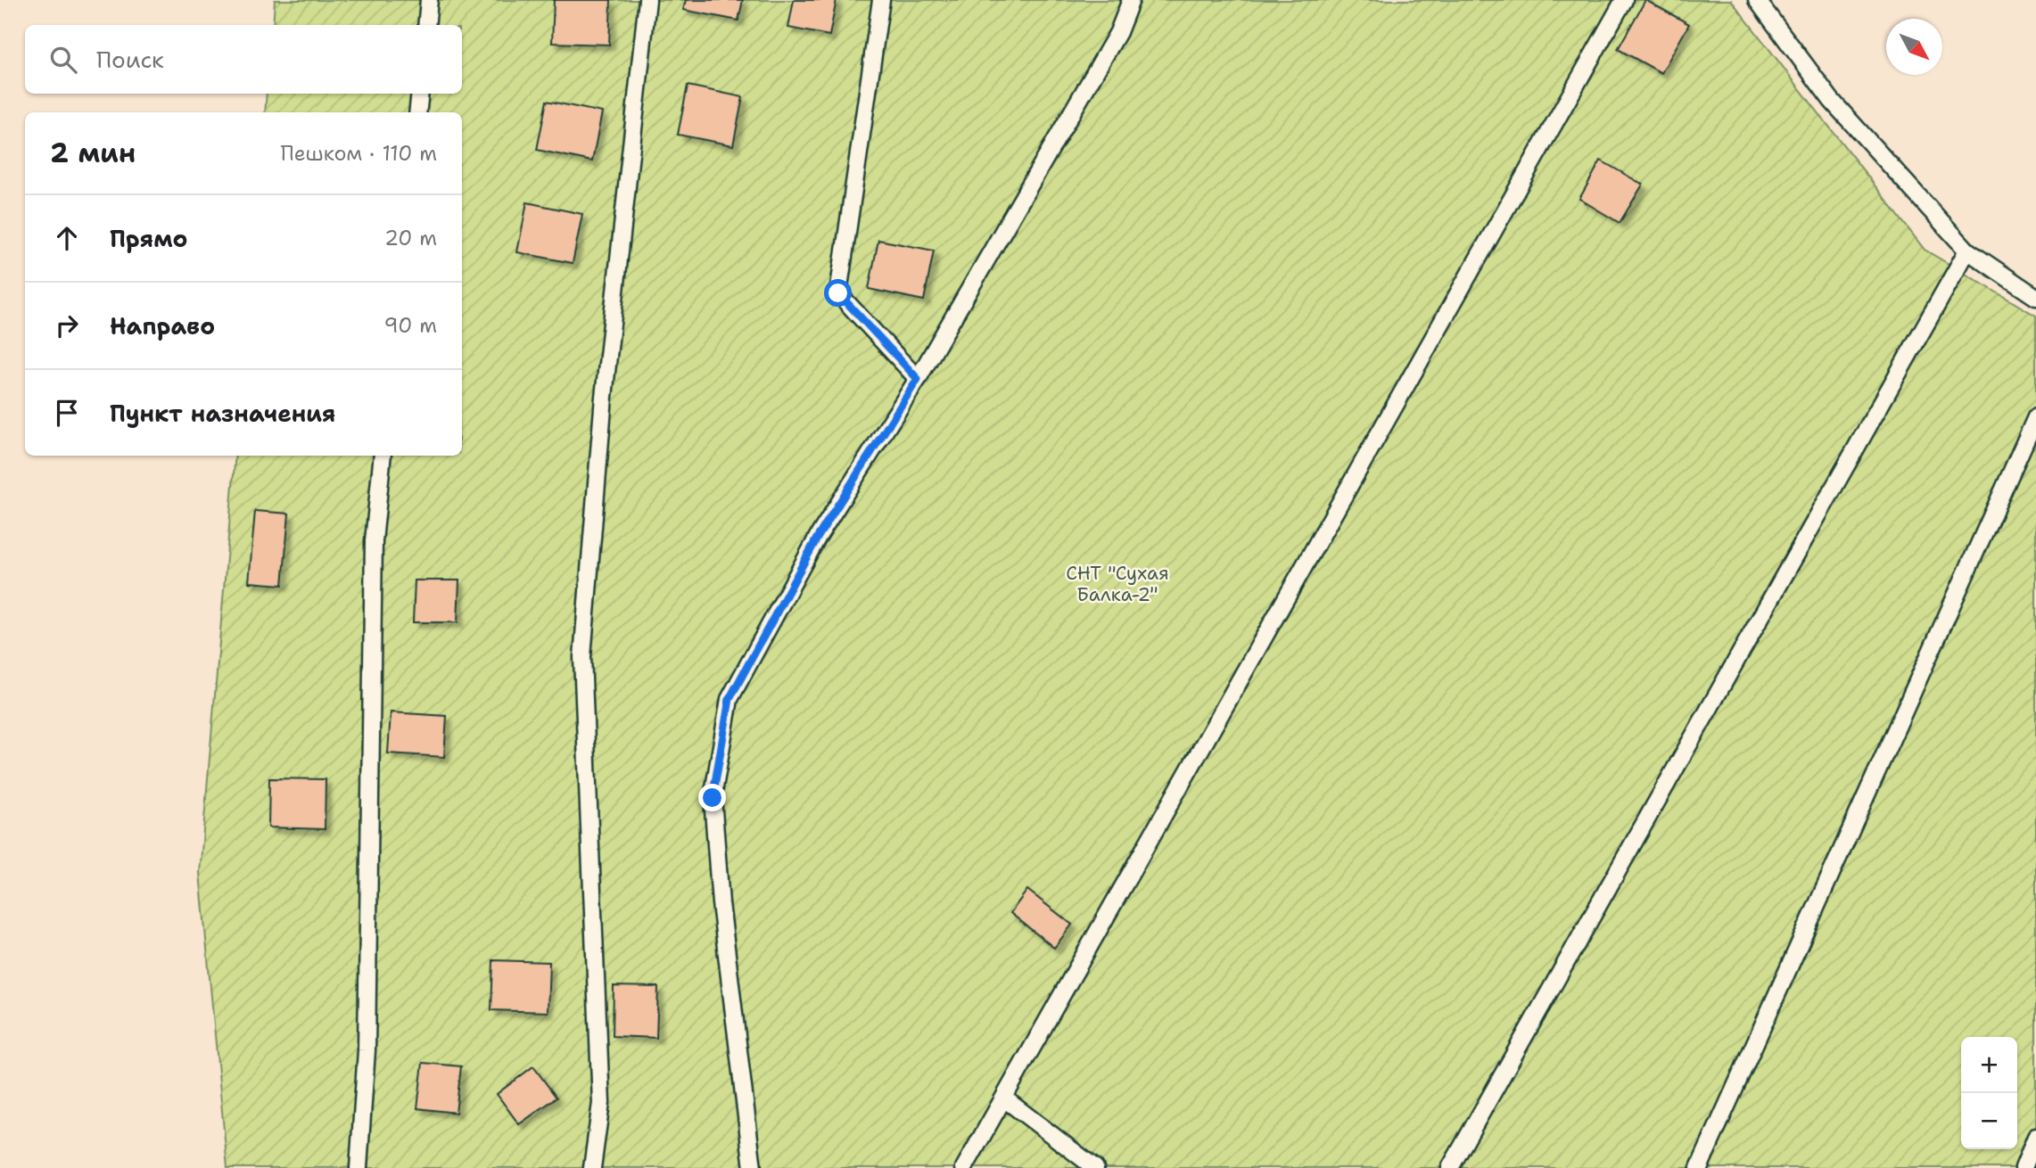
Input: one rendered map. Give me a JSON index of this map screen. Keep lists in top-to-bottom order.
{
  "parks": ["СНТ \"Сухая Балка-2\""],
  "north": "bottom right",
  "page": {
    "search": "Поиск",
    "heading": ["2 мин", "Пешком · 110 m"],
    "list": [
      ["Прямо", "20 m"],
      ["Направо", "90 m"],
      "Пункт назначения"
    ],
    "map_buttons": ["+", "−"]
  }
}
